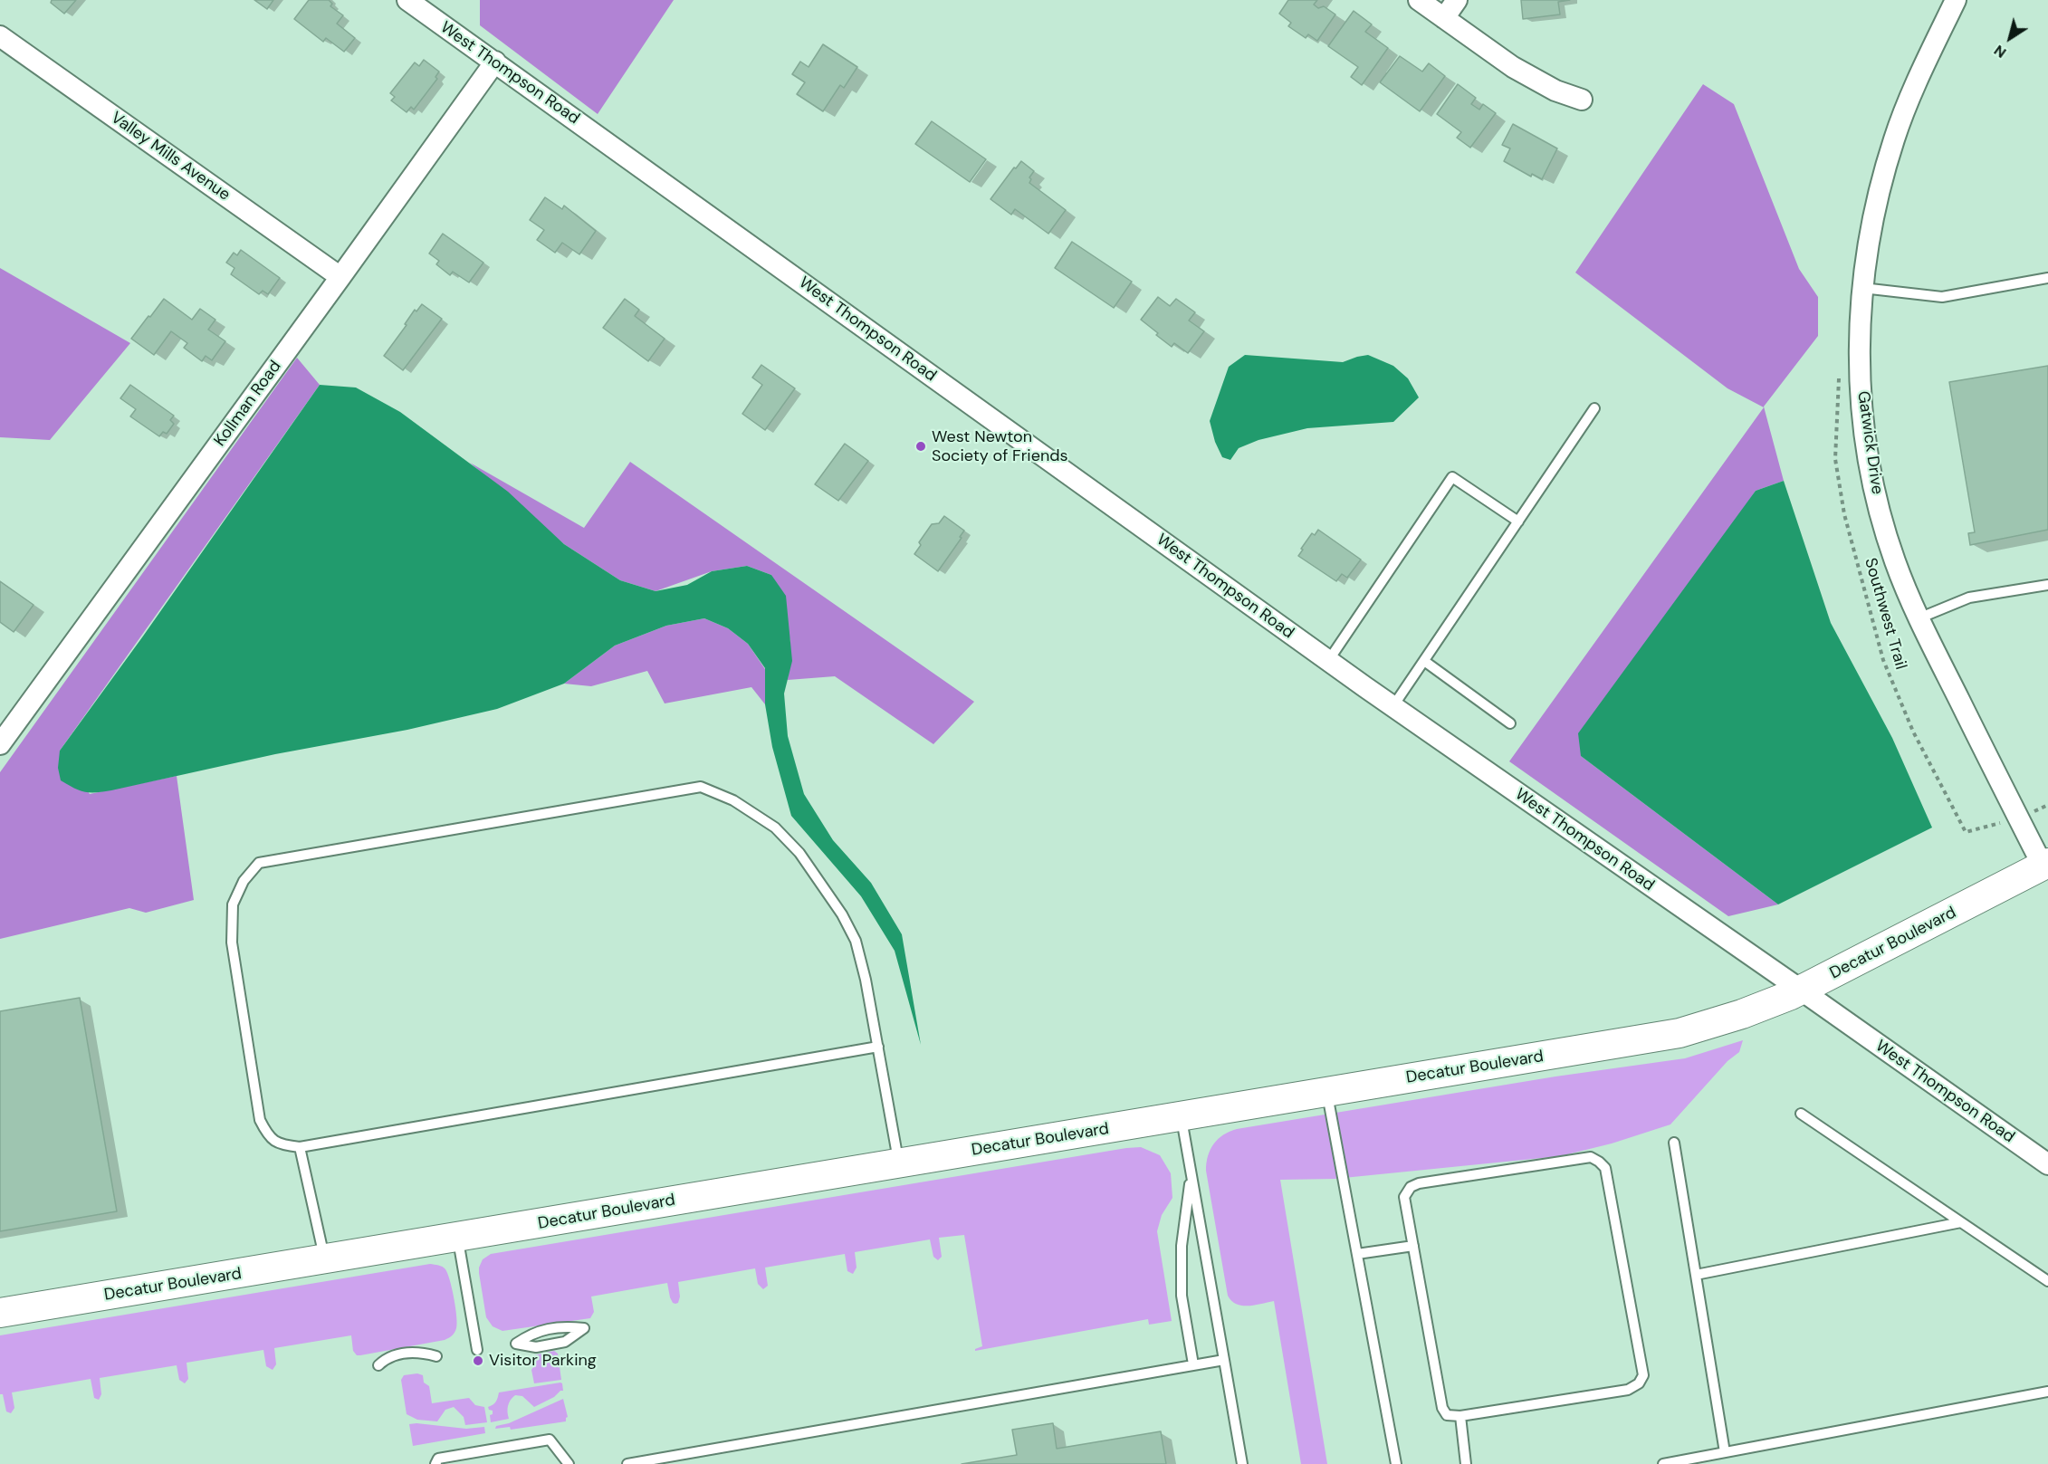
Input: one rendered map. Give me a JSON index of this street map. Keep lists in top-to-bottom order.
{
  "streets": {
    "street": [
      "West Thompson Road",
      "Valley Mills Avenue",
      "Kollman Road",
      "Gatwick Drive",
      "Decatur Boulevard"
    ],
    "path": ["Southwest Trail"]
  },
  "crossings": [
    ["West Thompson Road", "Kollman Road"],
    ["West Thompson Road", "Decatur Boulevard"],
    ["Valley Mills Avenue", "Kollman Road"],
    ["Gatwick Drive", "Southwest Trail"],
    ["Gatwick Drive", "Decatur Boulevard"]
  ],
  "places": ["West Newton Society of Friends", "Visitor Parking"],
  "north": "bottom left"
}
